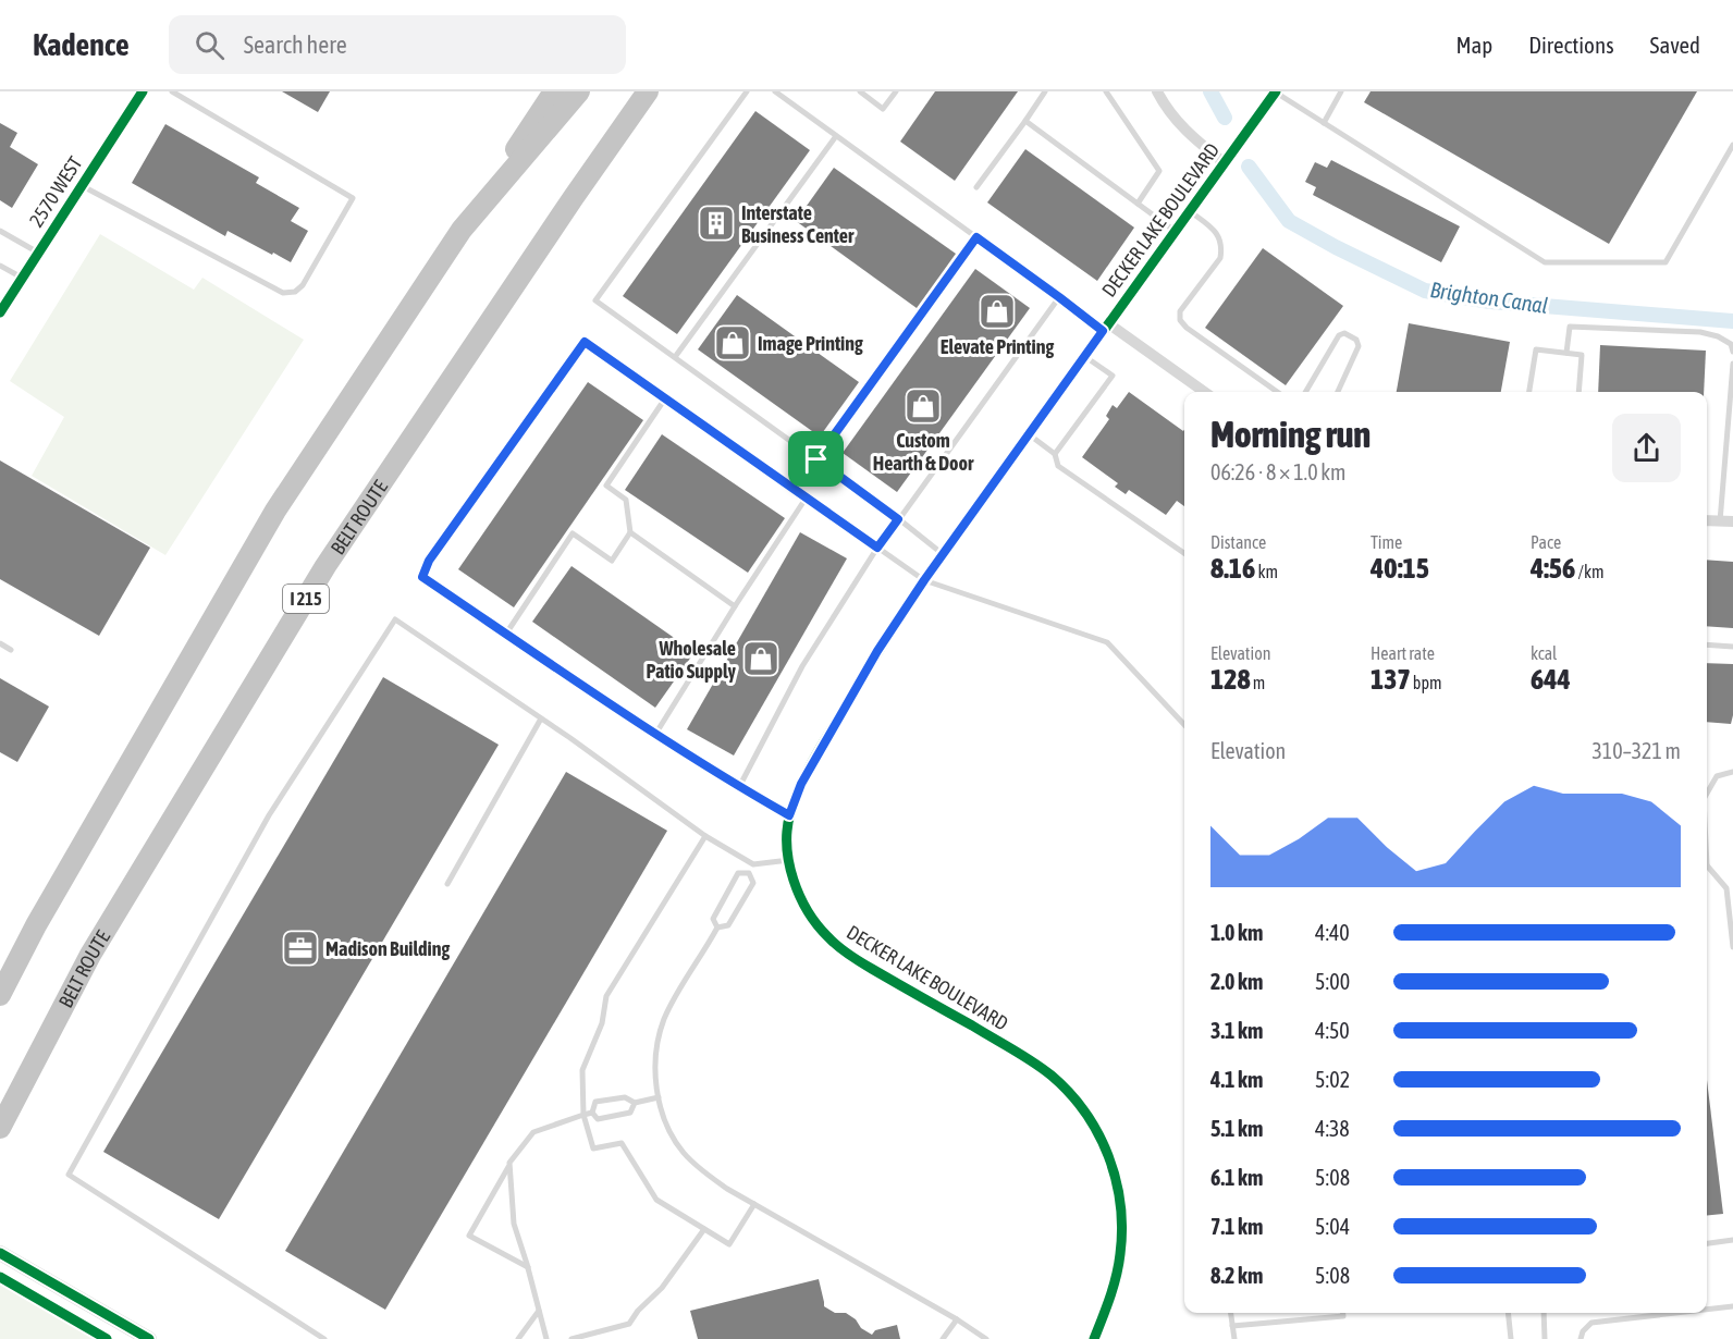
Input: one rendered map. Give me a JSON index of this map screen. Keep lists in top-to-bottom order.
{
  "streets": {
    "highway": ["BELT ROUTE", "I 215"],
    "street": ["2570 WEST", "DECKER LAKE BOULEVARD"]
  },
  "water": ["Brighton Canal"],
  "places": {
    "building": ["Interstate Business Center"],
    "shop": [
      "Elevate Printing",
      "Image Printing",
      "Custom Hearth & Door",
      "Wholesale Patio Supply"
    ],
    "office": ["Madison Building"]
  },
  "page": {
    "header": "Kadence",
    "search": "Search here",
    "nav": ["Map", "Directions", "Saved"],
    "heading": ["Morning run", "06:26 · 8 × 1.0 km"],
    "stats": [
      ["Distance", "8.16 km"],
      ["Time", "40:15"],
      ["Pace", "4:56 /km"],
      ["Elevation", "128 m"],
      ["Heart rate", "137 bpm"],
      ["kcal", "644"]
    ],
    "chart": ["Elevation", "310–321 m"],
    "list": [
      {
        "name": "1.0 km",
        "note": "4:40"
      },
      {
        "name": "2.0 km",
        "note": "5:00"
      },
      {
        "name": "3.1 km",
        "note": "4:50"
      },
      {
        "name": "4.1 km",
        "note": "5:02"
      },
      {
        "name": "5.1 km",
        "note": "4:38"
      },
      {
        "name": "6.1 km",
        "note": "5:08"
      },
      {
        "name": "7.1 km",
        "note": "5:04"
      },
      {
        "name": "8.2 km",
        "note": "5:08"
      }
    ]
  }
}
